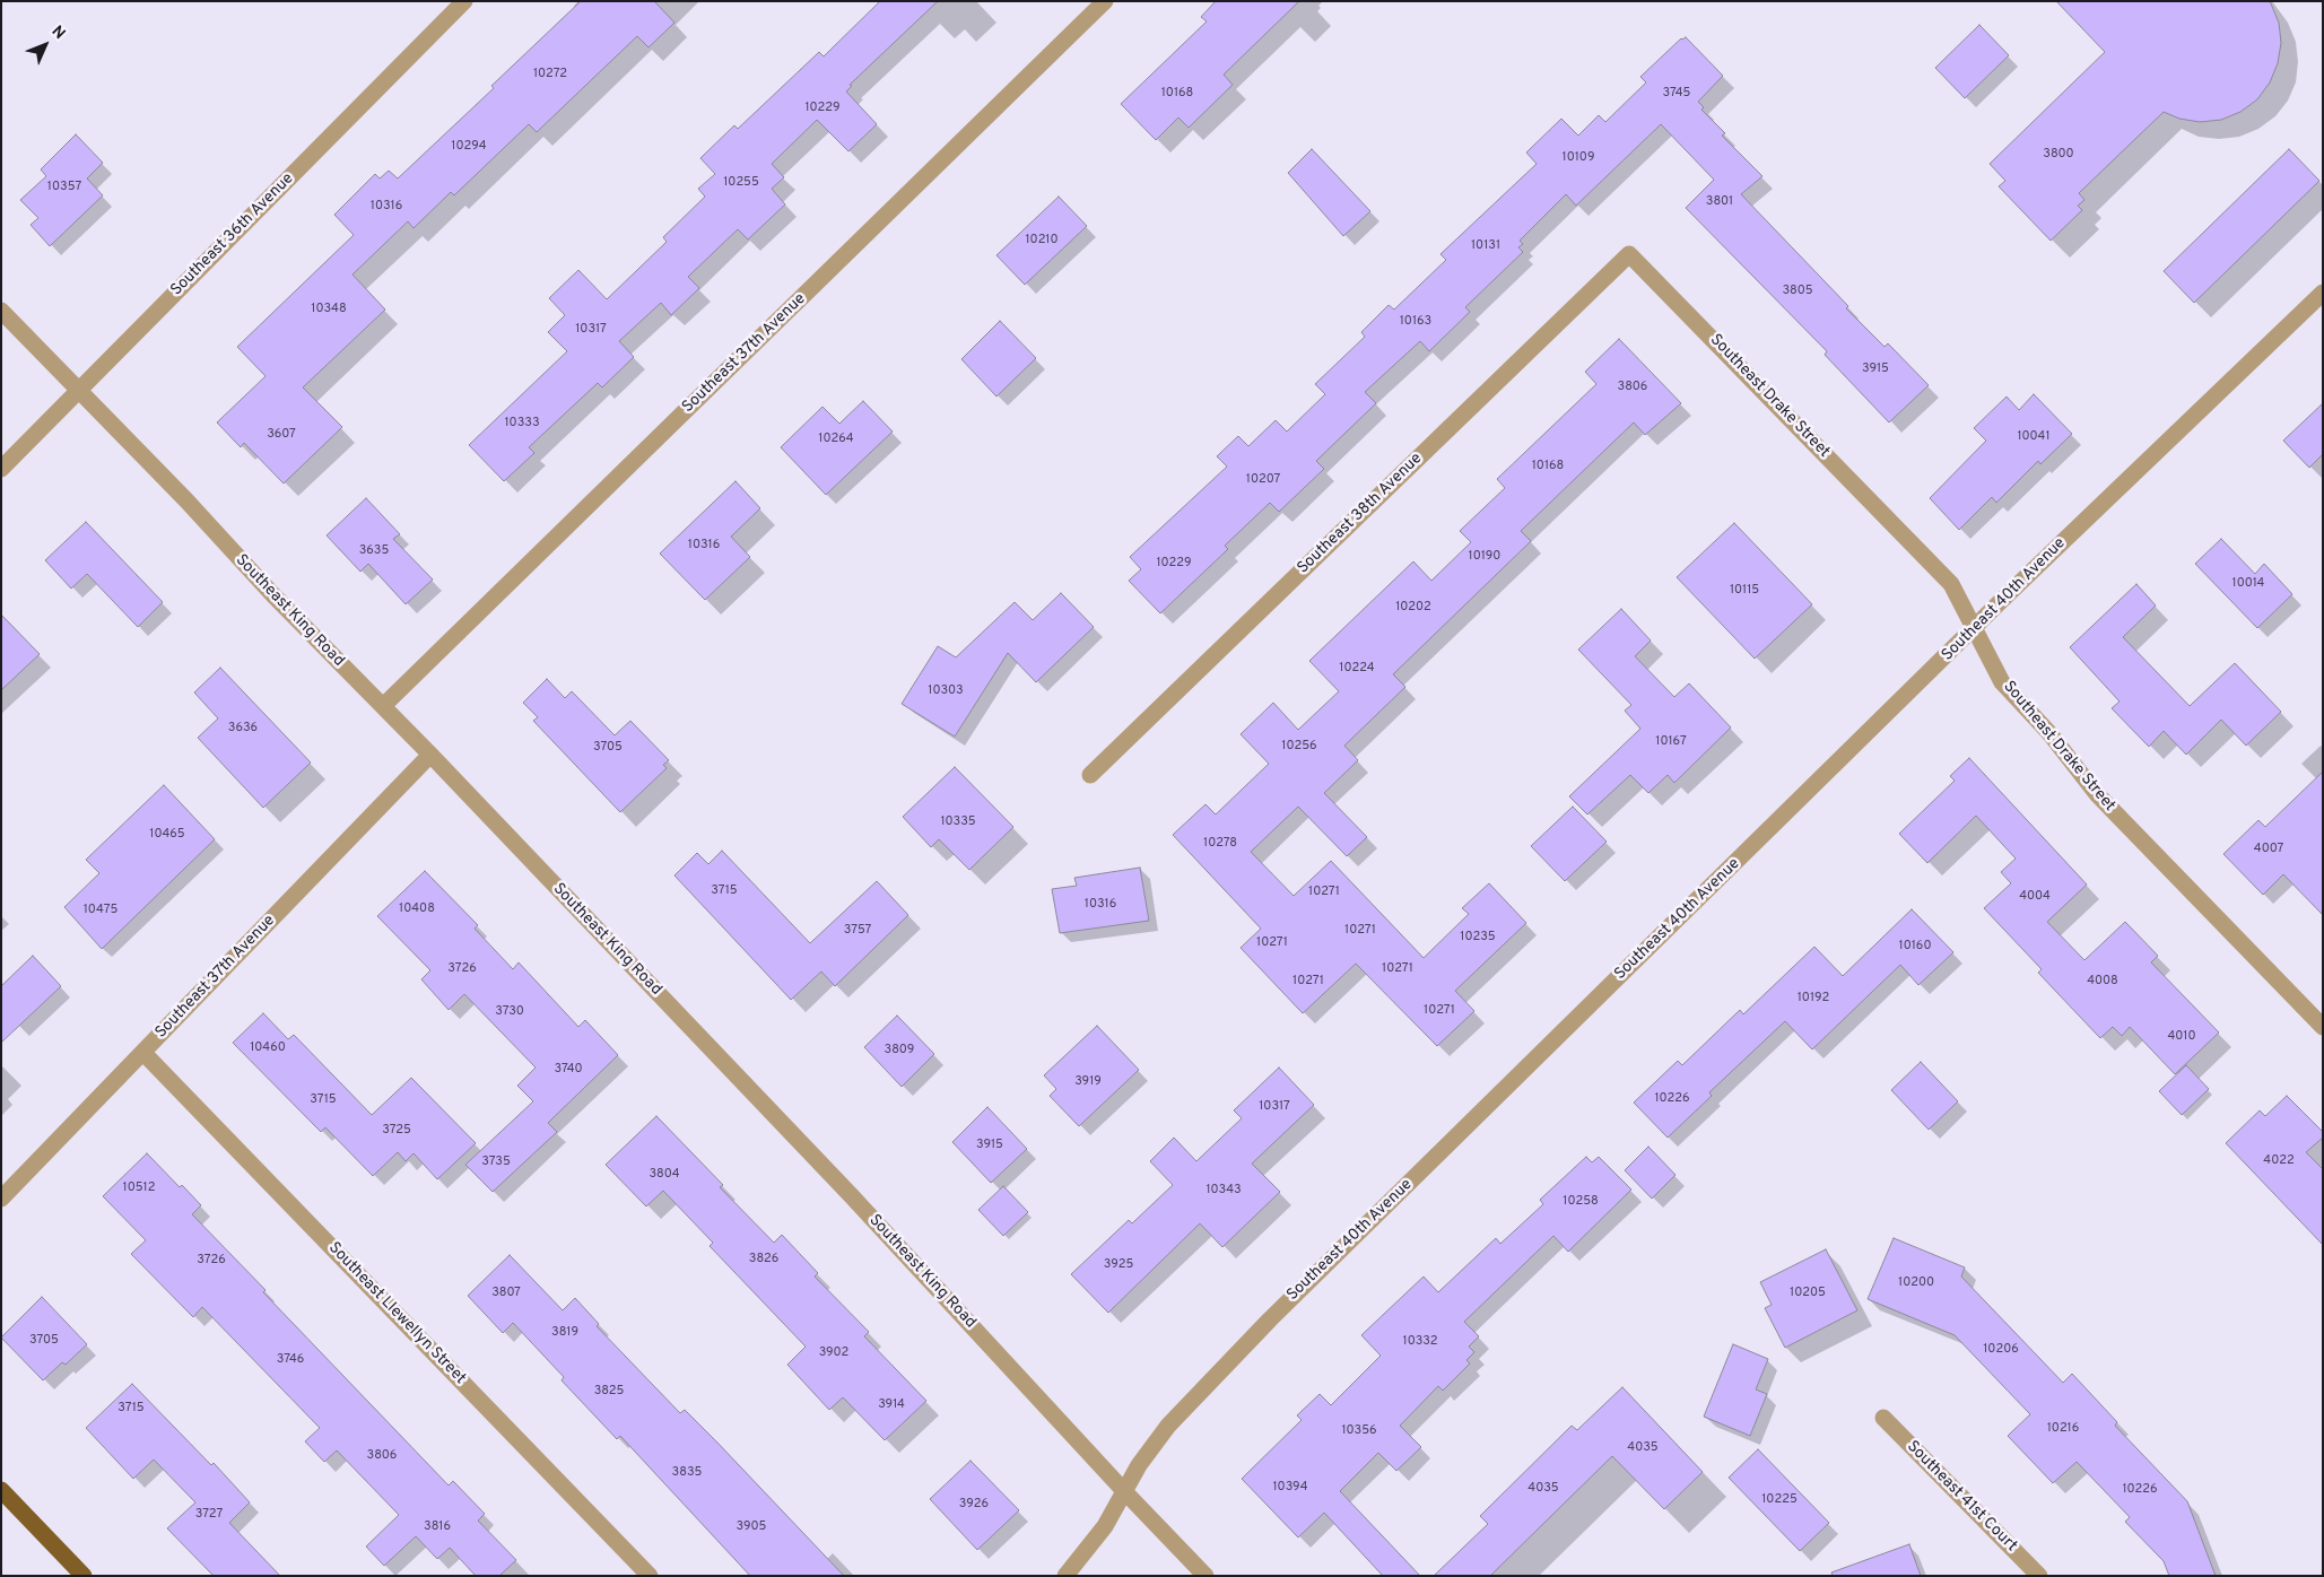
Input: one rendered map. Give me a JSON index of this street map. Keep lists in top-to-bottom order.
{
  "streets": {
    "street": [
      "Southeast 36th Avenue",
      "Southeast 37th Avenue",
      "Southeast Drake Street",
      "Southeast 38th Avenue",
      "Southeast 40th Avenue",
      "Southeast King Road",
      "Southeast Llewellyn Street",
      "Southeast 41st Court"
    ]
  },
  "crossings": [
    ["Southeast 36th Avenue", "Southeast King Road"],
    ["Southeast 37th Avenue", "Southeast King Road"],
    ["Southeast 37th Avenue", "Southeast Llewellyn Street"],
    ["Southeast Drake Street", "Southeast 38th Avenue"],
    ["Southeast Drake Street", "Southeast 40th Avenue"],
    ["Southeast 40th Avenue", "Southeast King Road"]
  ],
  "house_numbers": [
    "10272",
    "10168",
    "3745",
    "10229",
    "10294",
    "3800",
    "10109",
    "10255",
    "10357",
    "3801",
    "10316",
    "10210",
    "10131",
    "3805",
    "10348",
    "10163",
    "10317",
    "3915",
    "3806",
    "10333",
    "3607",
    "10041",
    "10264",
    "10168",
    "10207",
    "10316",
    "3635",
    "10190",
    "10229",
    "10014",
    "10115",
    "10202",
    "10224",
    "10303",
    "3636",
    "10167",
    "10256",
    "3705",
    "10335",
    "10465",
    "10278",
    "4007",
    "3715",
    "10271",
    "4004",
    "10316",
    "10408",
    "10475",
    "3757",
    "10271",
    "10235",
    "10271",
    "10160",
    "3726",
    "10271",
    "10271",
    "4008",
    "10192",
    "10271",
    "3730",
    "4010",
    "10460",
    "3809",
    "3740",
    "3919",
    "10226",
    "3715",
    "10317",
    "3725",
    "3915",
    "4022",
    "3735",
    "3804",
    "10512",
    "10343",
    "10258",
    "3826",
    "3726",
    "3925",
    "10200",
    "3807",
    "10205",
    "3819",
    "3705",
    "10332",
    "10206",
    "3902",
    "3746",
    "3825",
    "3914",
    "3715",
    "10216",
    "10356",
    "4035",
    "3806",
    "3835",
    "10394",
    "4035",
    "10226",
    "10225",
    "3926",
    "3727",
    "3816",
    "3905"
  ],
  "north": "top right"
}
